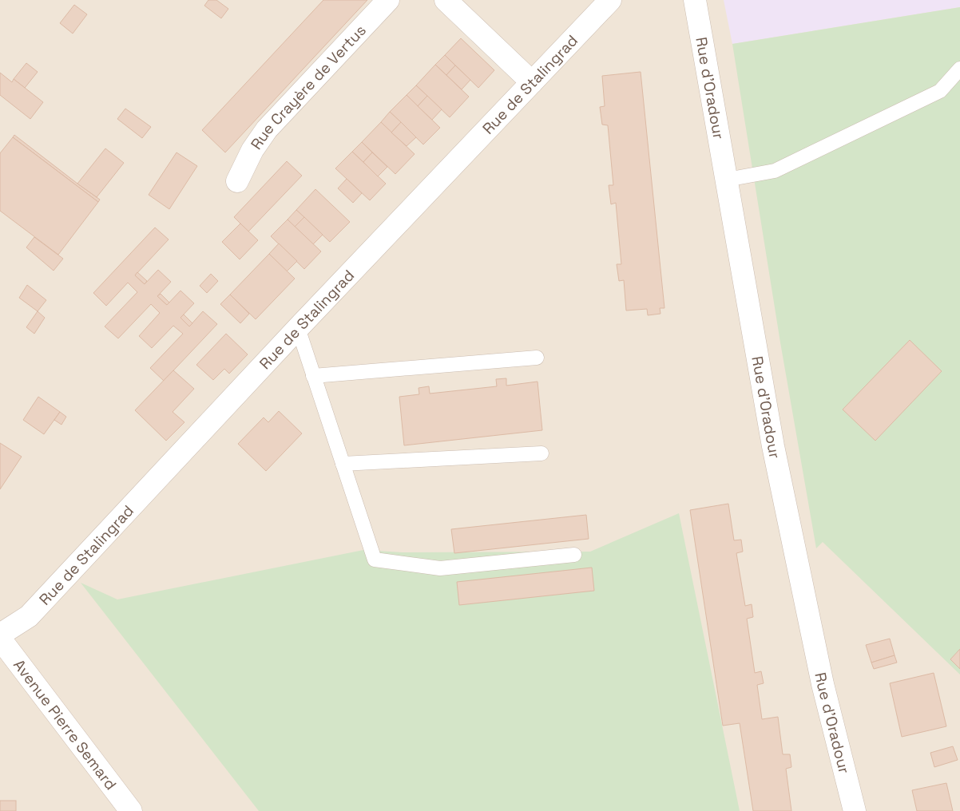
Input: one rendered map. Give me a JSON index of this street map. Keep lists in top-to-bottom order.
{
  "streets": {
    "street": [
      "Rue de Stalingrad",
      "Rue Crayère de Vertus",
      "Rue d'Oradour",
      "Avenue Pierre Semard"
    ]
  }
}
